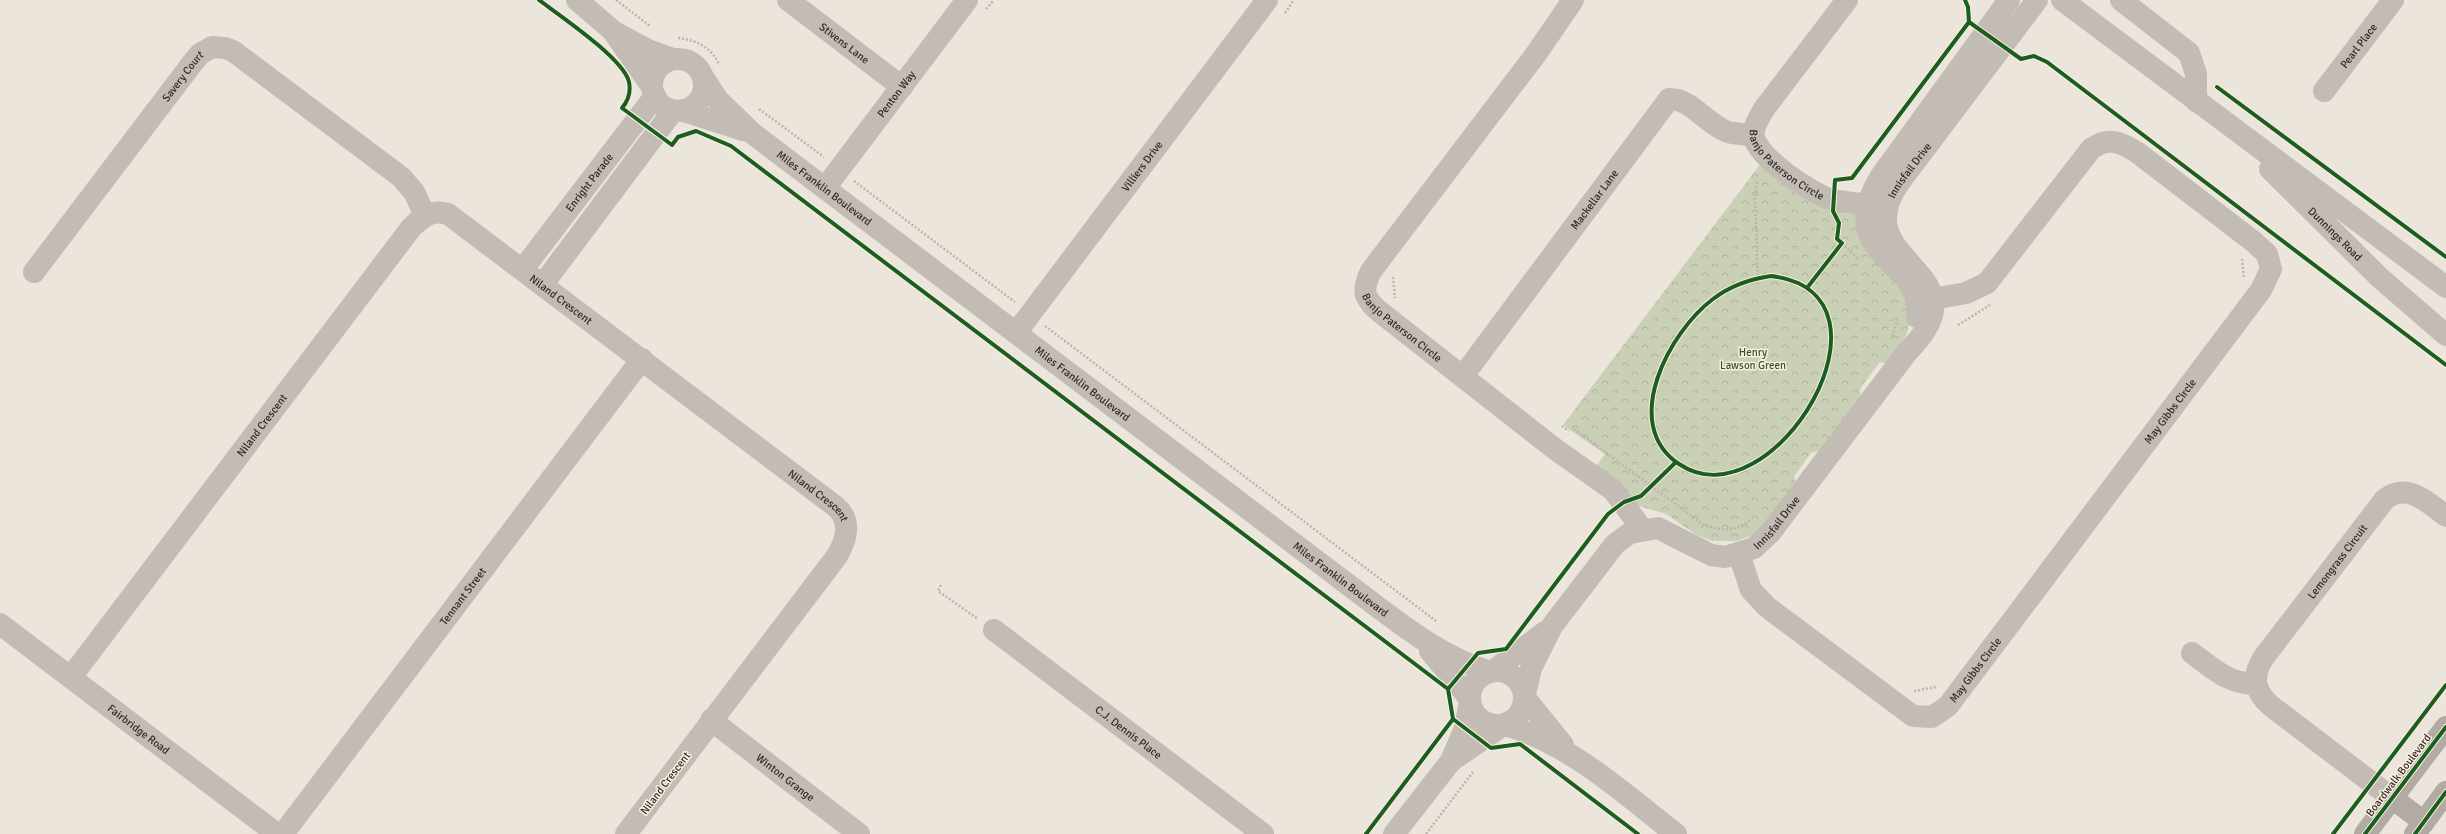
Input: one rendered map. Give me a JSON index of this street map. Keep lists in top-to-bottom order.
{
  "streets": {
    "main road": ["Boardwalk Boulevard"],
    "street": [
      "Stivens Lane",
      "Pearl Place",
      "Savery Court",
      "Penton Way",
      "Banjo Paterson Circle",
      "Villiers Drive",
      "Innisfail Drive",
      "Enright Parade",
      "Miles Franklin Boulevard",
      "Mackellar Lane",
      "Dunnings Road",
      "Niland Crescent",
      "May Gibbs Circle",
      "Lemongrass Circuit",
      "Tennant Street",
      "Fairbridge Road",
      "C.J. Dennis Place",
      "Winton Grange"
    ]
  },
  "crossings": [
    ["Stivens Lane", "Penton Way"],
    ["Savery Court", "Niland Crescent"],
    ["Penton Way", "Miles Franklin Boulevard"],
    ["Banjo Paterson Circle", "Innisfail Drive"],
    ["Banjo Paterson Circle", "Mackellar Lane"],
    ["Villiers Drive", "Miles Franklin Boulevard"],
    ["Innisfail Drive", "Miles Franklin Boulevard"],
    ["Innisfail Drive", "May Gibbs Circle"],
    ["Enright Parade", "Miles Franklin Boulevard"],
    ["Enright Parade", "Niland Crescent"],
    ["Niland Crescent", "Tennant Street"],
    ["Niland Crescent", "Fairbridge Road"],
    ["Niland Crescent", "Winton Grange"]
  ],
  "parks": ["Henry Lawson Green"]
}
